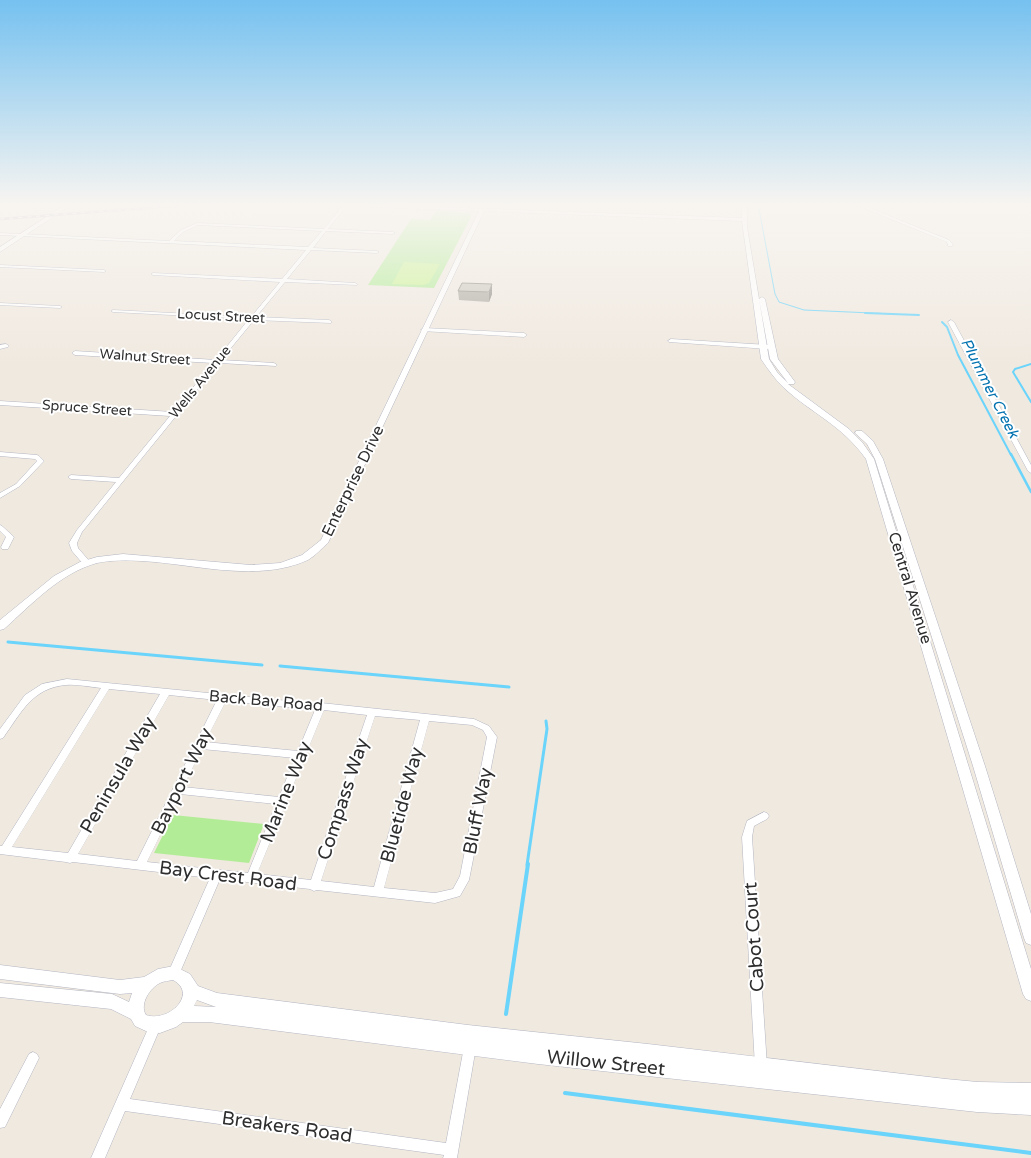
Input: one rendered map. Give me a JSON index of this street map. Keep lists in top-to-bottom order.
{
  "streets": {
    "street": [
      "Locust Street",
      "Walnut Street",
      "Wells Avenue",
      "Spruce Street",
      "Enterprise Drive",
      "Central Avenue",
      "Back Bay Road",
      "Peninsula Way",
      "Bayport Way",
      "Marine Way",
      "Compass Way",
      "Bluetide Way",
      "Bluff Way",
      "Bay Crest Road",
      "Cabot Court",
      "Willow Street",
      "Breakers Road"
    ]
  },
  "crossings": [
    ["Locust Street", "Wells Avenue"],
    ["Walnut Street", "Wells Avenue"],
    ["Wells Avenue", "Spruce Street"],
    ["Wells Avenue", "Enterprise Drive"],
    ["Back Bay Road", "Peninsula Way"],
    ["Back Bay Road", "Bayport Way"],
    ["Back Bay Road", "Marine Way"],
    ["Back Bay Road", "Compass Way"],
    ["Back Bay Road", "Bluetide Way"],
    ["Back Bay Road", "Bluff Way"],
    ["Peninsula Way", "Bay Crest Road"],
    ["Bayport Way", "Bay Crest Road"],
    ["Marine Way", "Bay Crest Road"],
    ["Compass Way", "Bay Crest Road"],
    ["Bluetide Way", "Bay Crest Road"],
    ["Bluff Way", "Bay Crest Road"],
    ["Cabot Court", "Willow Street"]
  ],
  "water": ["Plummer Creek"]
}
